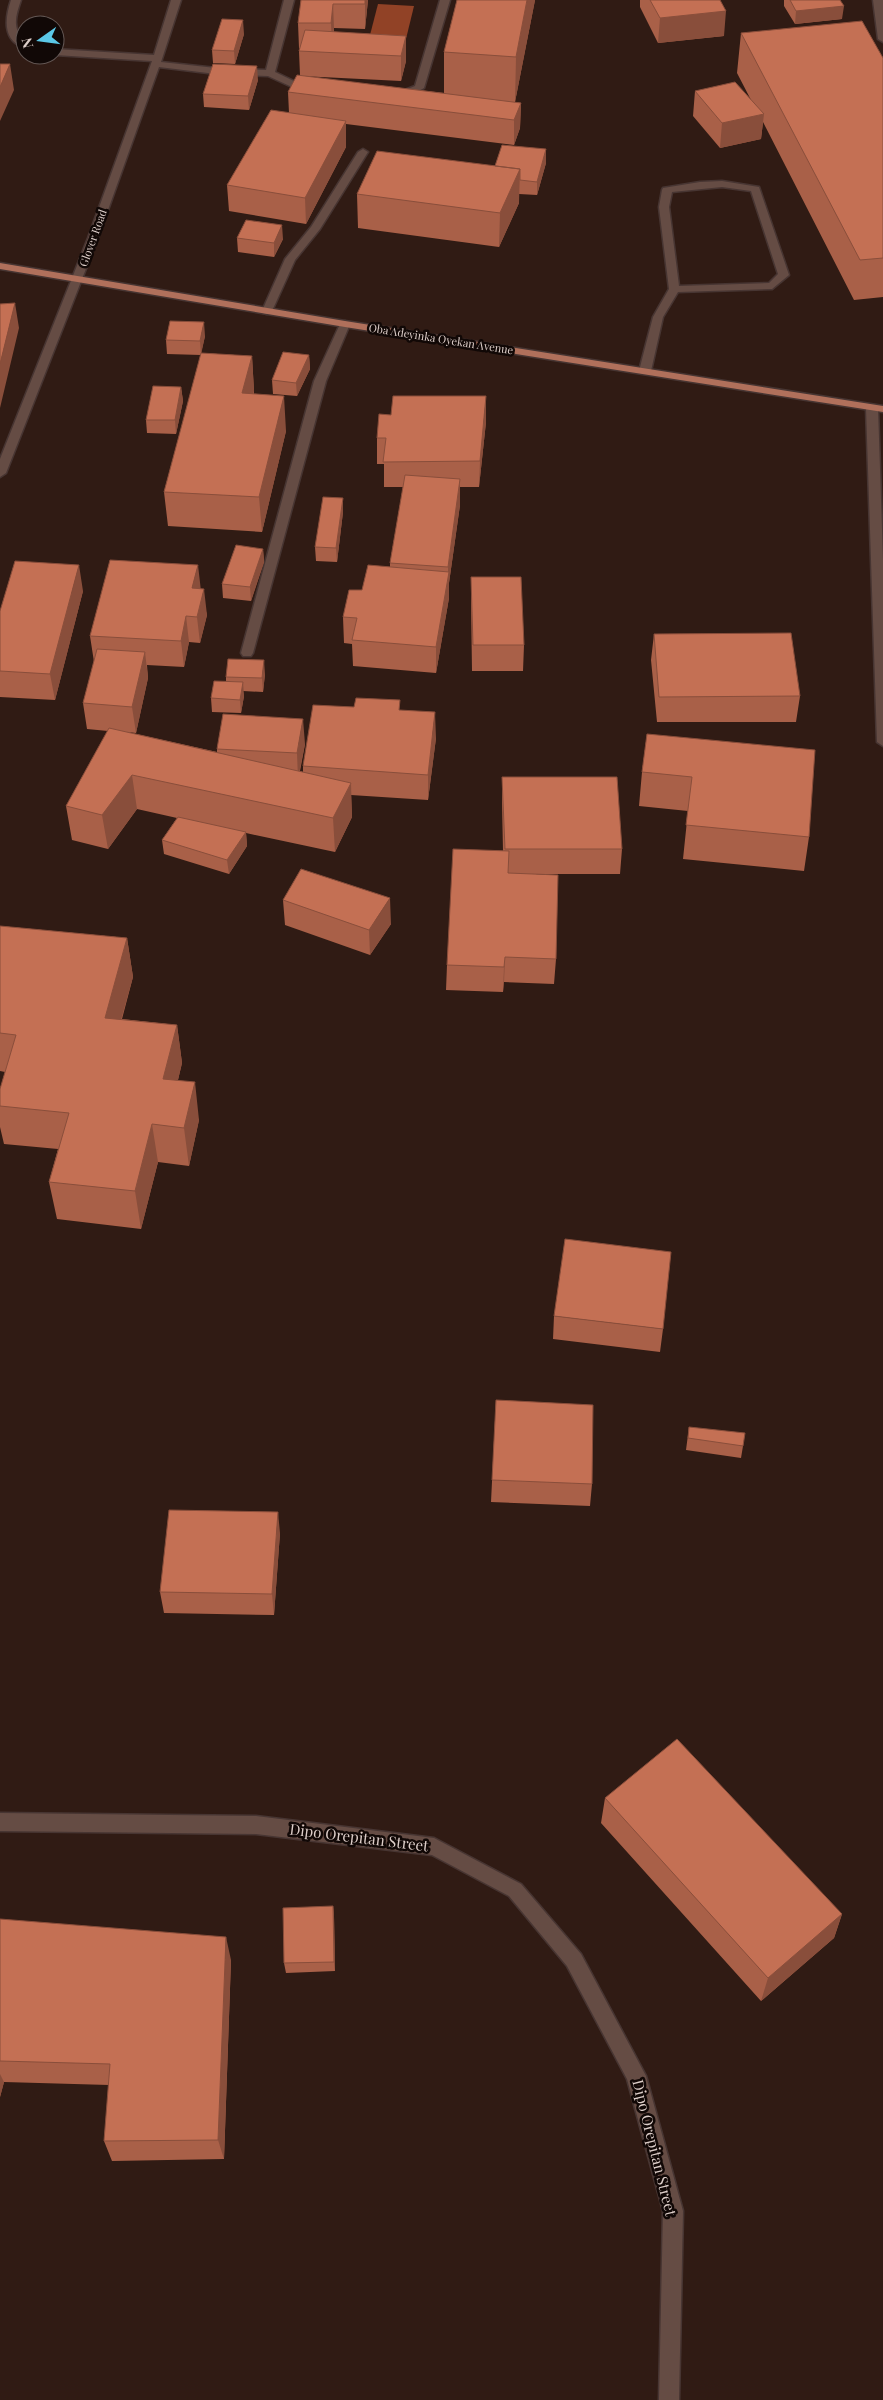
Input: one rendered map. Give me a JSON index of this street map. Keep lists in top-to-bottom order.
{
  "streets": {
    "main road": ["Oba Adeyinka Oyekan Avenue"],
    "street": ["Glover Road", "Dipo Orepitan Street"]
  },
  "crossings": [
    ["Glover Road", "Oba Adeyinka Oyekan Avenue"]
  ],
  "north": "left"
}
